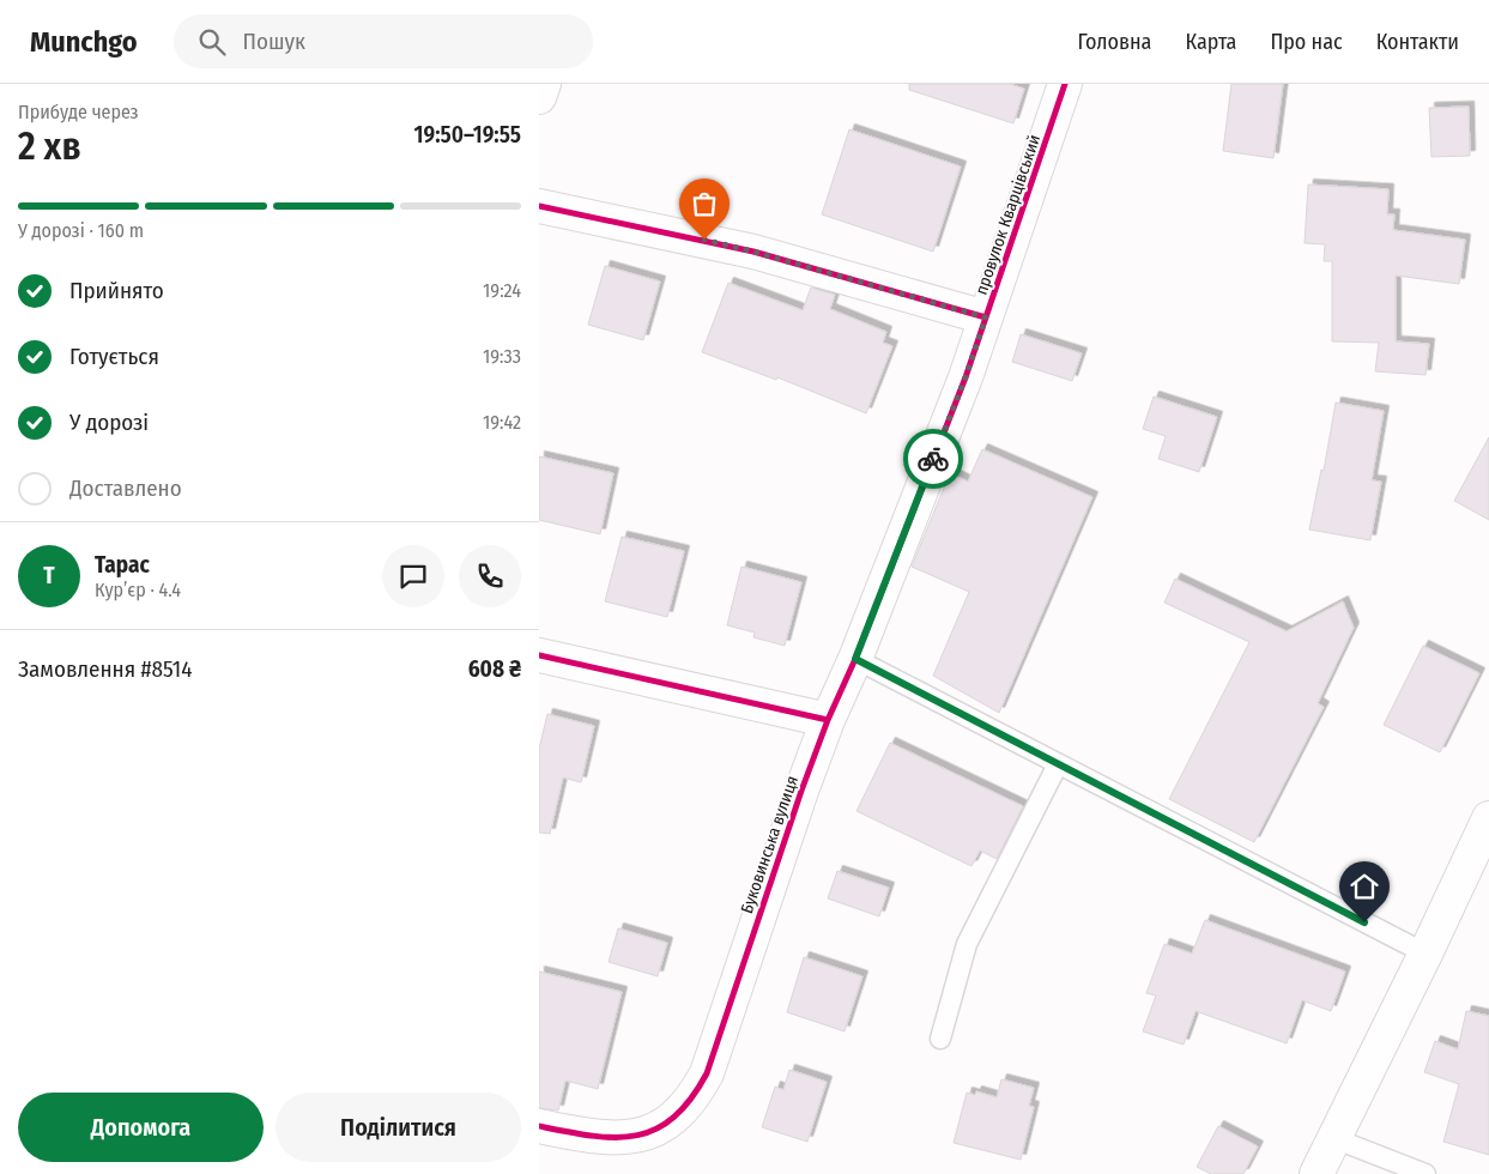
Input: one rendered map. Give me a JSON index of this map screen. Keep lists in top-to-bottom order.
{
  "streets": {
    "street": ["провулок Кварцівський", "Буковинська вулиця"]
  },
  "crossings": [
    ["провулок Кварцівський", "Буковинська вулиця"]
  ],
  "page": {
    "header": "Munchgo",
    "search": "Пошук",
    "nav": [
      "Головна",
      "Карта",
      "Про нас",
      "Контакти"
    ],
    "heading": ["2 хв", "Прибуде через", "19:50–19:55"],
    "panel": [
      "Тарас",
      "Кур’єр · 4.4",
      "Замовлення #8514",
      "608 ₴"
    ],
    "bar": "У дорозі · 160 m",
    "list": [
      ["Прийнято", "19:24"],
      ["Готується", "19:33"],
      ["У дорозі", "19:42"],
      "Доставлено"
    ],
    "round": "Т",
    "buttons": ["Допомога", "Поділитися"]
  }
}
